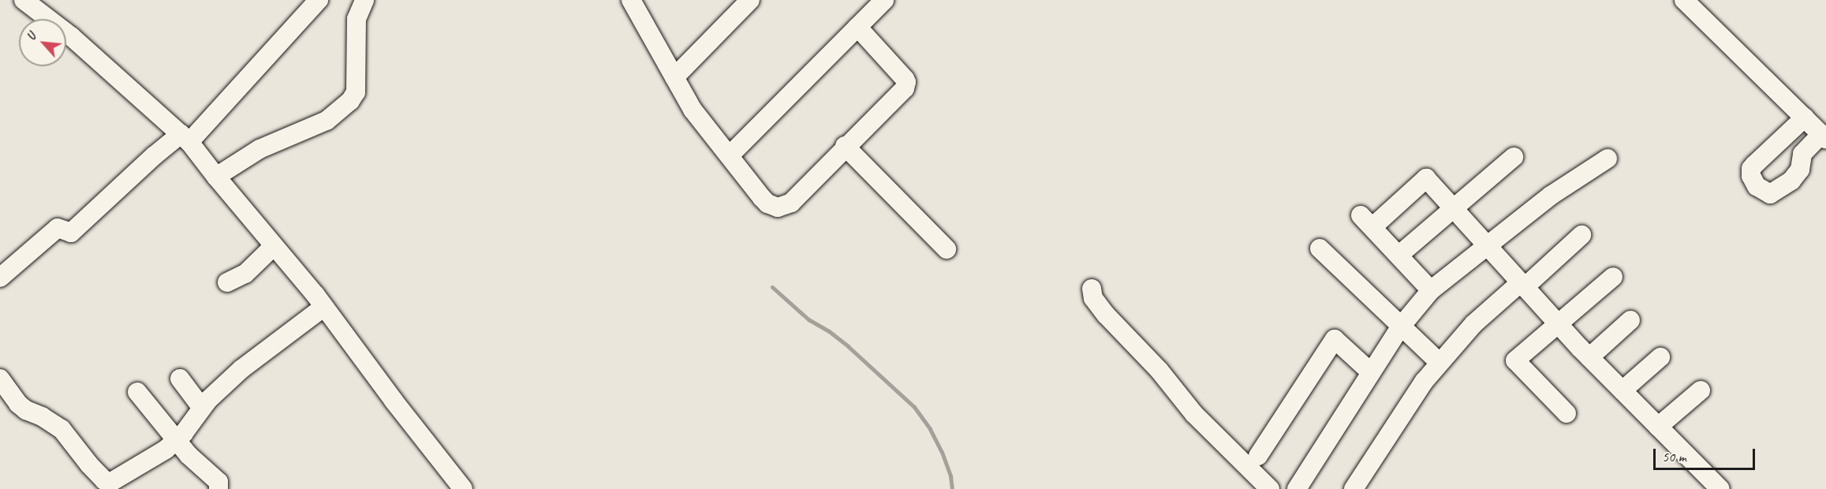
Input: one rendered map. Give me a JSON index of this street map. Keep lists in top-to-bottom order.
{
  "scale_bar": "50 m",
  "north": "top left"
}
